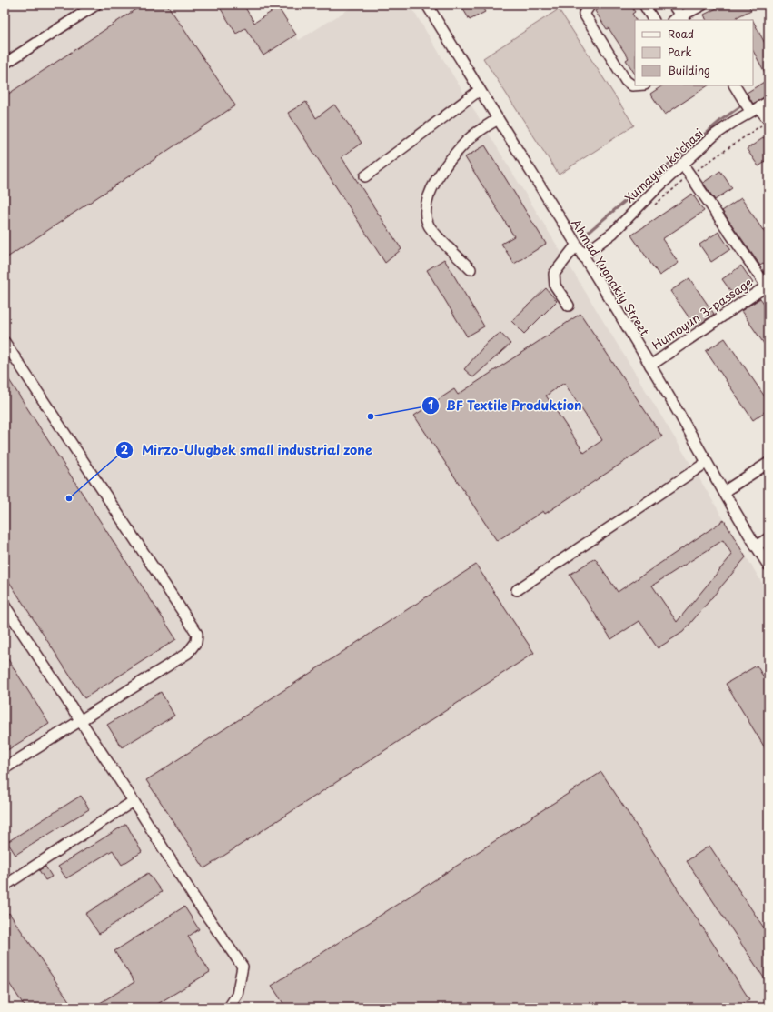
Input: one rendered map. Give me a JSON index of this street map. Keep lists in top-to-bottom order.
{
  "streets": {
    "street": ["Xumayun ko'chasi", "Ahmad Yugnakiy Street", "Humoyun 3-passage"]
  },
  "crossings": [
    ["Xumayun ko'chasi", "Ahmad Yugnakiy Street"],
    ["Ahmad Yugnakiy Street", "Humoyun 3-passage"]
  ],
  "places": ["BF Textile Produktion", "Mirzo-Ulugbek small industrial zone"],
  "legend": ["Road", "Park", "Building"]
}
